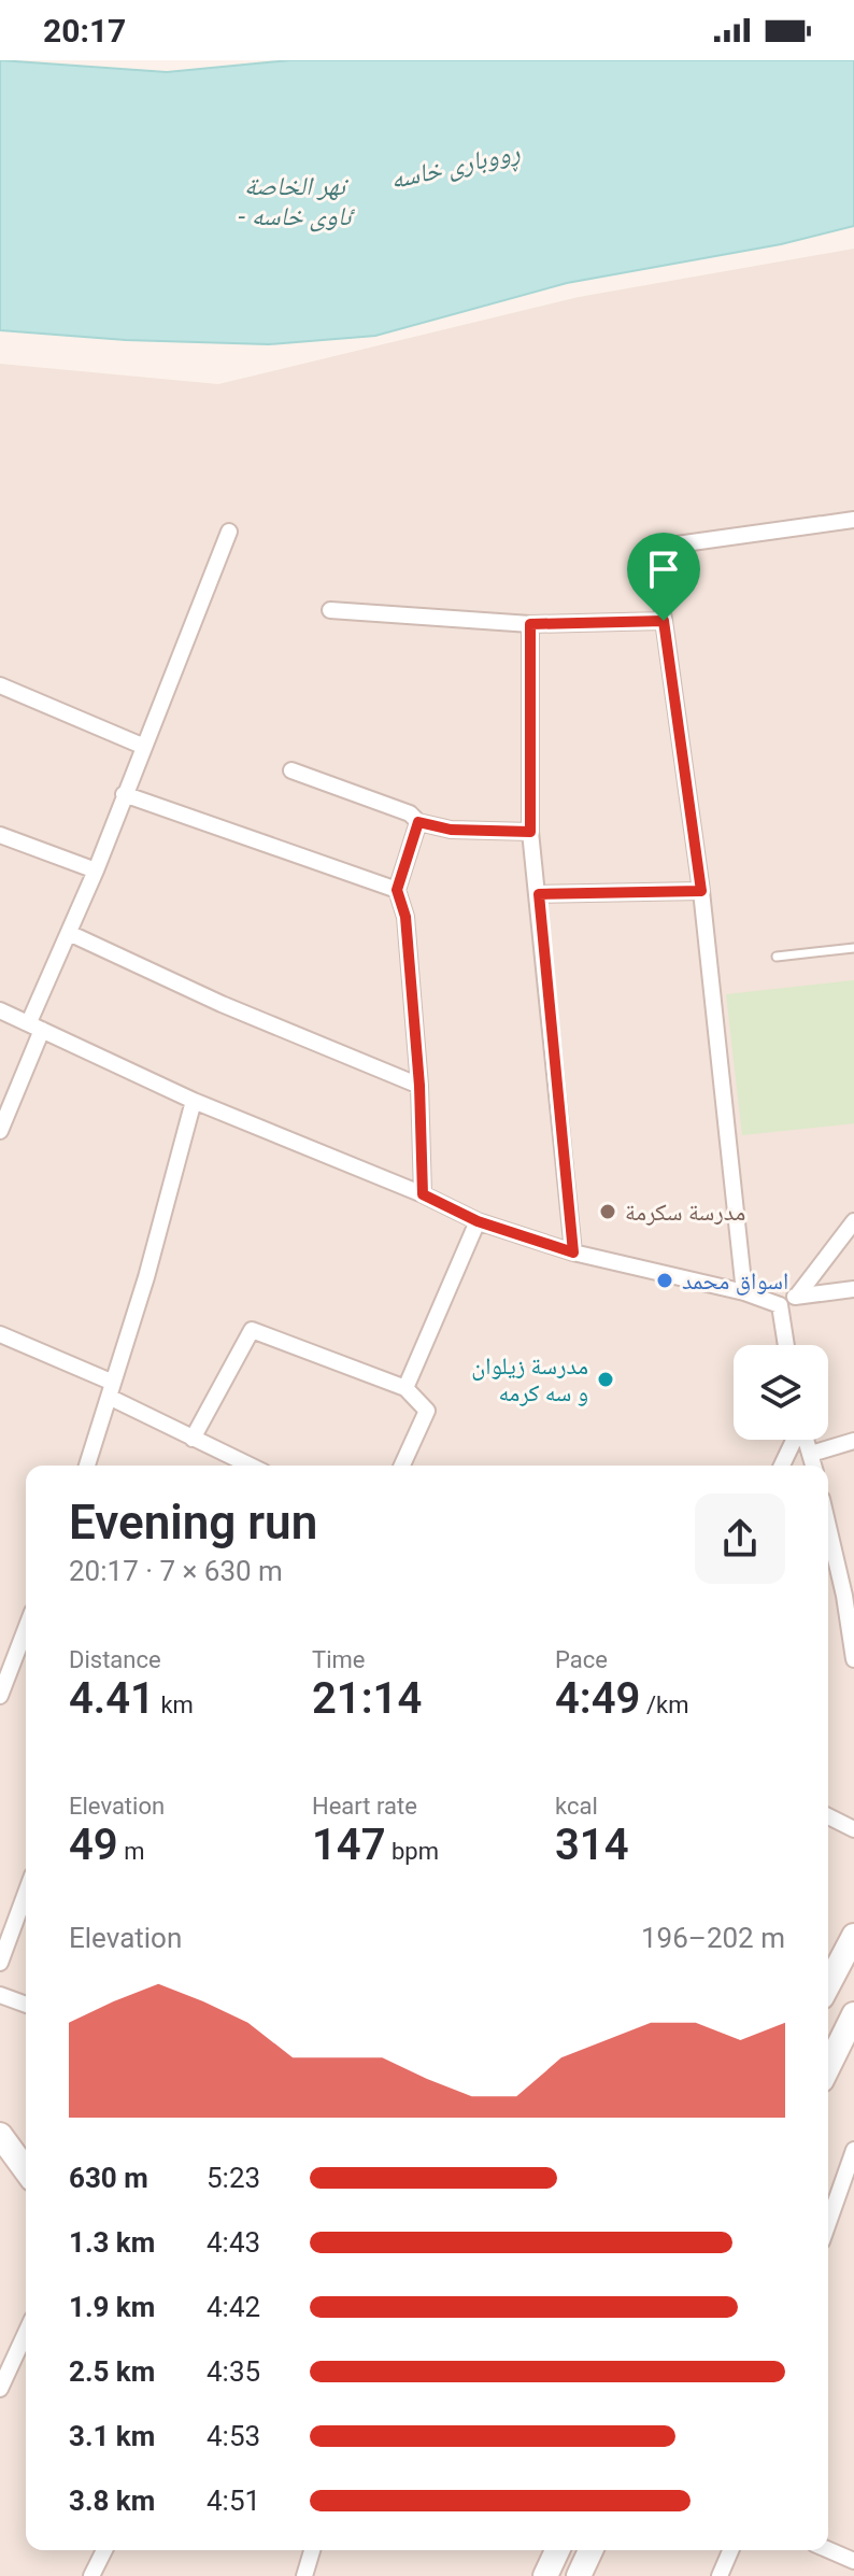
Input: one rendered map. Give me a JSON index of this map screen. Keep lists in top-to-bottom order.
{
  "water": ["ڕووباری خاسە", "نهر الخاصة - ئاوی خاسە"],
  "places": ["مدرسة سكرمة", "اسواق محمد", "مدرسة زيلوان و سه كرمه"],
  "page": {
    "status": "20:17",
    "heading": ["Evening run", "20:17 · 7 × 630 m"],
    "stats": [
      ["Distance", "4.41 km"],
      ["Time", "21:14"],
      ["Pace", "4:49 /km"],
      ["Elevation", "49 m"],
      ["Heart rate", "147 bpm"],
      ["kcal", "314"]
    ],
    "chart": ["Elevation", "196–202 m"],
    "list": [
      {
        "name": "630 m",
        "note": "5:23"
      },
      {
        "name": "1.3 km",
        "note": "4:43"
      },
      {
        "name": "1.9 km",
        "note": "4:42"
      },
      {
        "name": "2.5 km",
        "note": "4:35"
      },
      {
        "name": "3.1 km",
        "note": "4:53"
      },
      {
        "name": "3.8 km",
        "note": "4:51"
      }
    ]
  }
}
